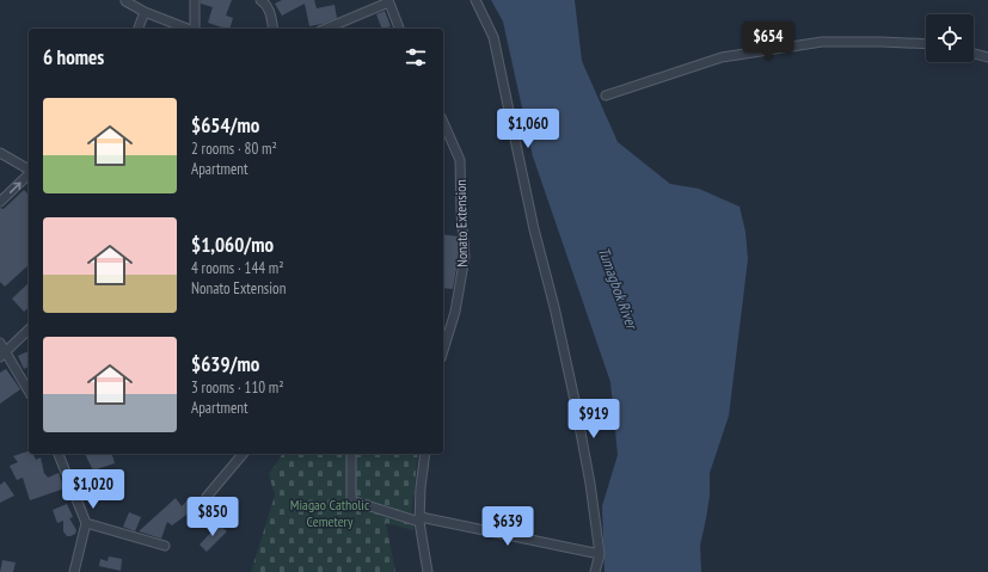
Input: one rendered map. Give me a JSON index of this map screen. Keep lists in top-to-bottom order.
{
  "streets": {
    "street": ["Nonato Extension"]
  },
  "water": ["Tumagbok River"],
  "parks": ["Miagao Catholic Cemetery"],
  "page": {
    "price": [
      "$654",
      "$1,060",
      "$919",
      "$1,020",
      "$850",
      "$639"
    ],
    "heading": "6 homes",
    "list": [
      {
        "name": "$654/mo",
        "note": "2 rooms · 80 m² · Apartment"
      },
      {
        "name": "$1,060/mo",
        "note": "4 rooms · 144 m² · Nonato Extension"
      },
      {
        "name": "$639/mo",
        "note": "3 rooms · 110 m² · Apartment"
      }
    ]
  }
}
